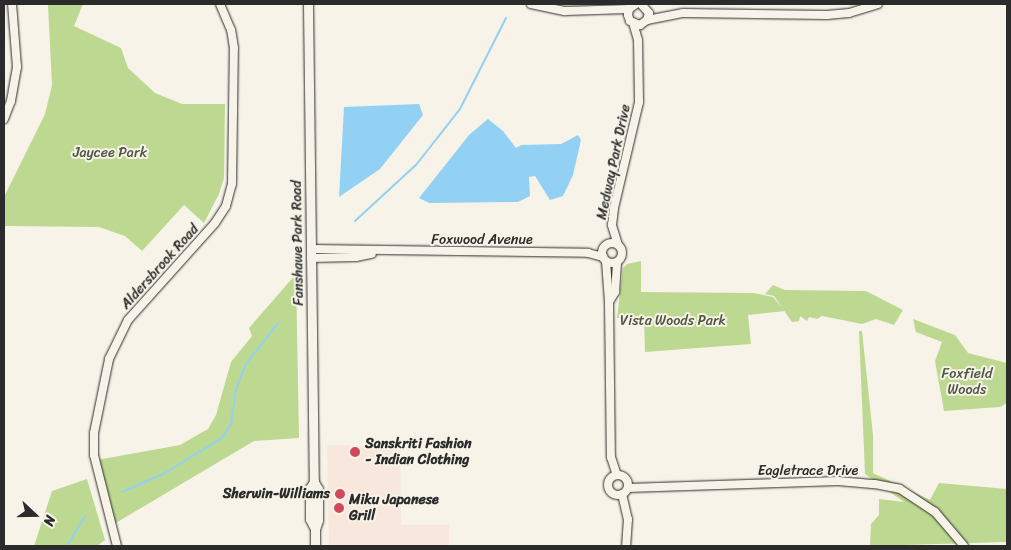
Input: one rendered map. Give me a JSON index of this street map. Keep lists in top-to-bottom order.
{
  "streets": {
    "main road": ["Fanshawe Park Road"],
    "street": [
      "Medway Park Drive",
      "Foxwood Avenue",
      "Aldersbrook Road",
      "Eagletrace Drive"
    ]
  },
  "crossings": [
    ["Medway Park Drive", "Foxwood Avenue"],
    ["Foxwood Avenue", "Fanshawe Park Road"]
  ],
  "parks": ["Jaycee Park", "Vista Woods Park", "Foxfield Woods"],
  "places": ["Sanskriti Fashion - Indian Clothing", "Sherwin-Williams", "Miku Japanese Grill"],
  "north": "right"
}
